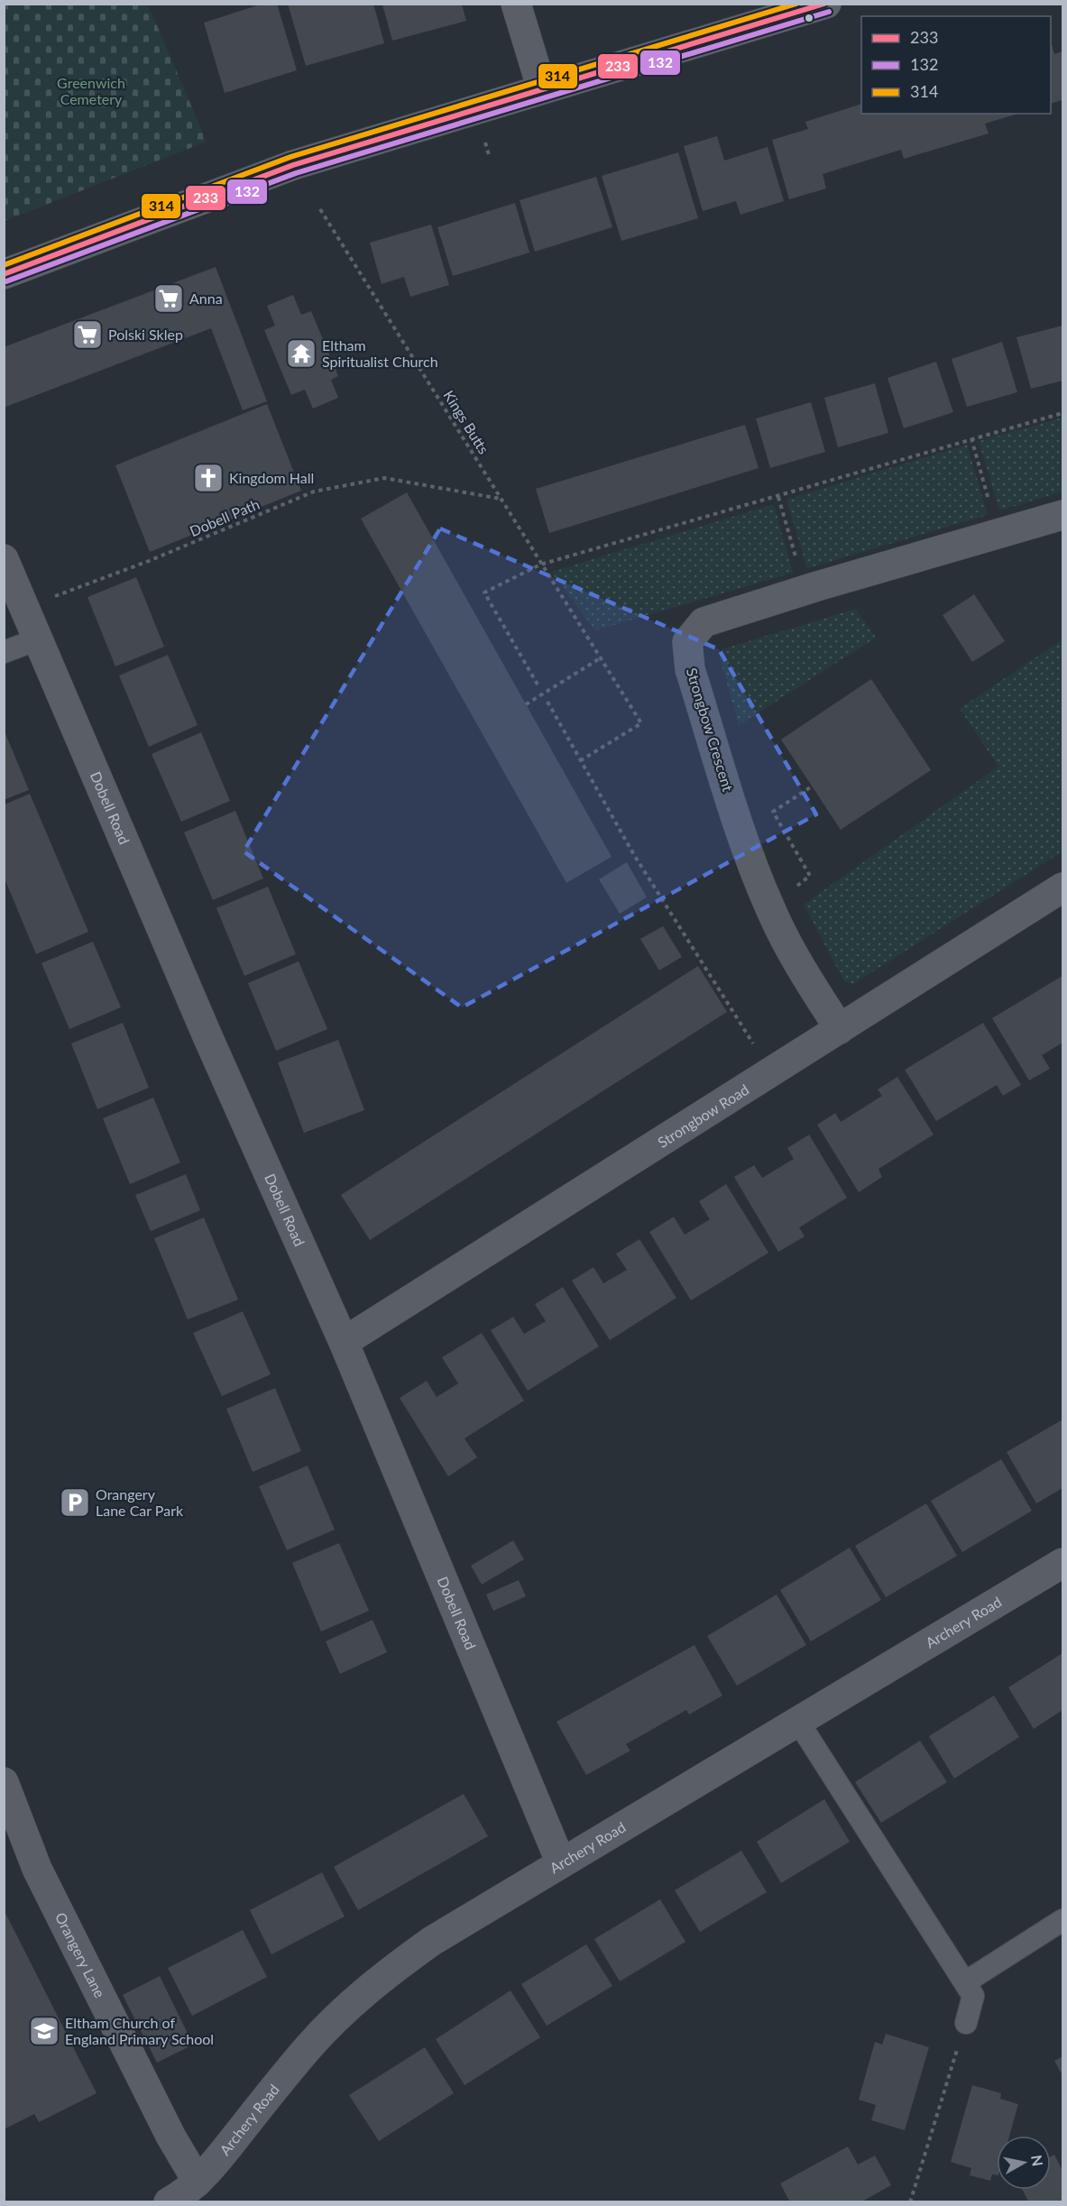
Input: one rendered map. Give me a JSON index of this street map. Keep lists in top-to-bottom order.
{
  "streets": {
    "street": [
      "Strongbow Crescent",
      "Dobell Road",
      "Strongbow Road",
      "Archery Road",
      "Orangery Lane"
    ],
    "path": ["Kings Butts", "Dobell Path"]
  },
  "crossings": [
    ["Kings Butts", "Dobell Path"],
    ["Dobell Path", "Dobell Road"],
    ["Strongbow Crescent", "Strongbow Road"],
    ["Dobell Road", "Strongbow Road"],
    ["Dobell Road", "Archery Road"],
    ["Archery Road", "Orangery Lane"]
  ],
  "parks": ["Greenwich Cemetery"],
  "places": {
    "supermarket": ["Anna", "Polski Sklep"],
    "temple": ["Eltham Spiritualist Church"],
    "church": ["Kingdom Hall"],
    "parking": ["Orangery Lane Car Park"],
    "school or university": ["Eltham Church of England Primary School"]
  },
  "lines": ["transit line 233", "transit line 314", "transit line 132"],
  "legend": ["233", "132", "314"],
  "north": "right"
}
